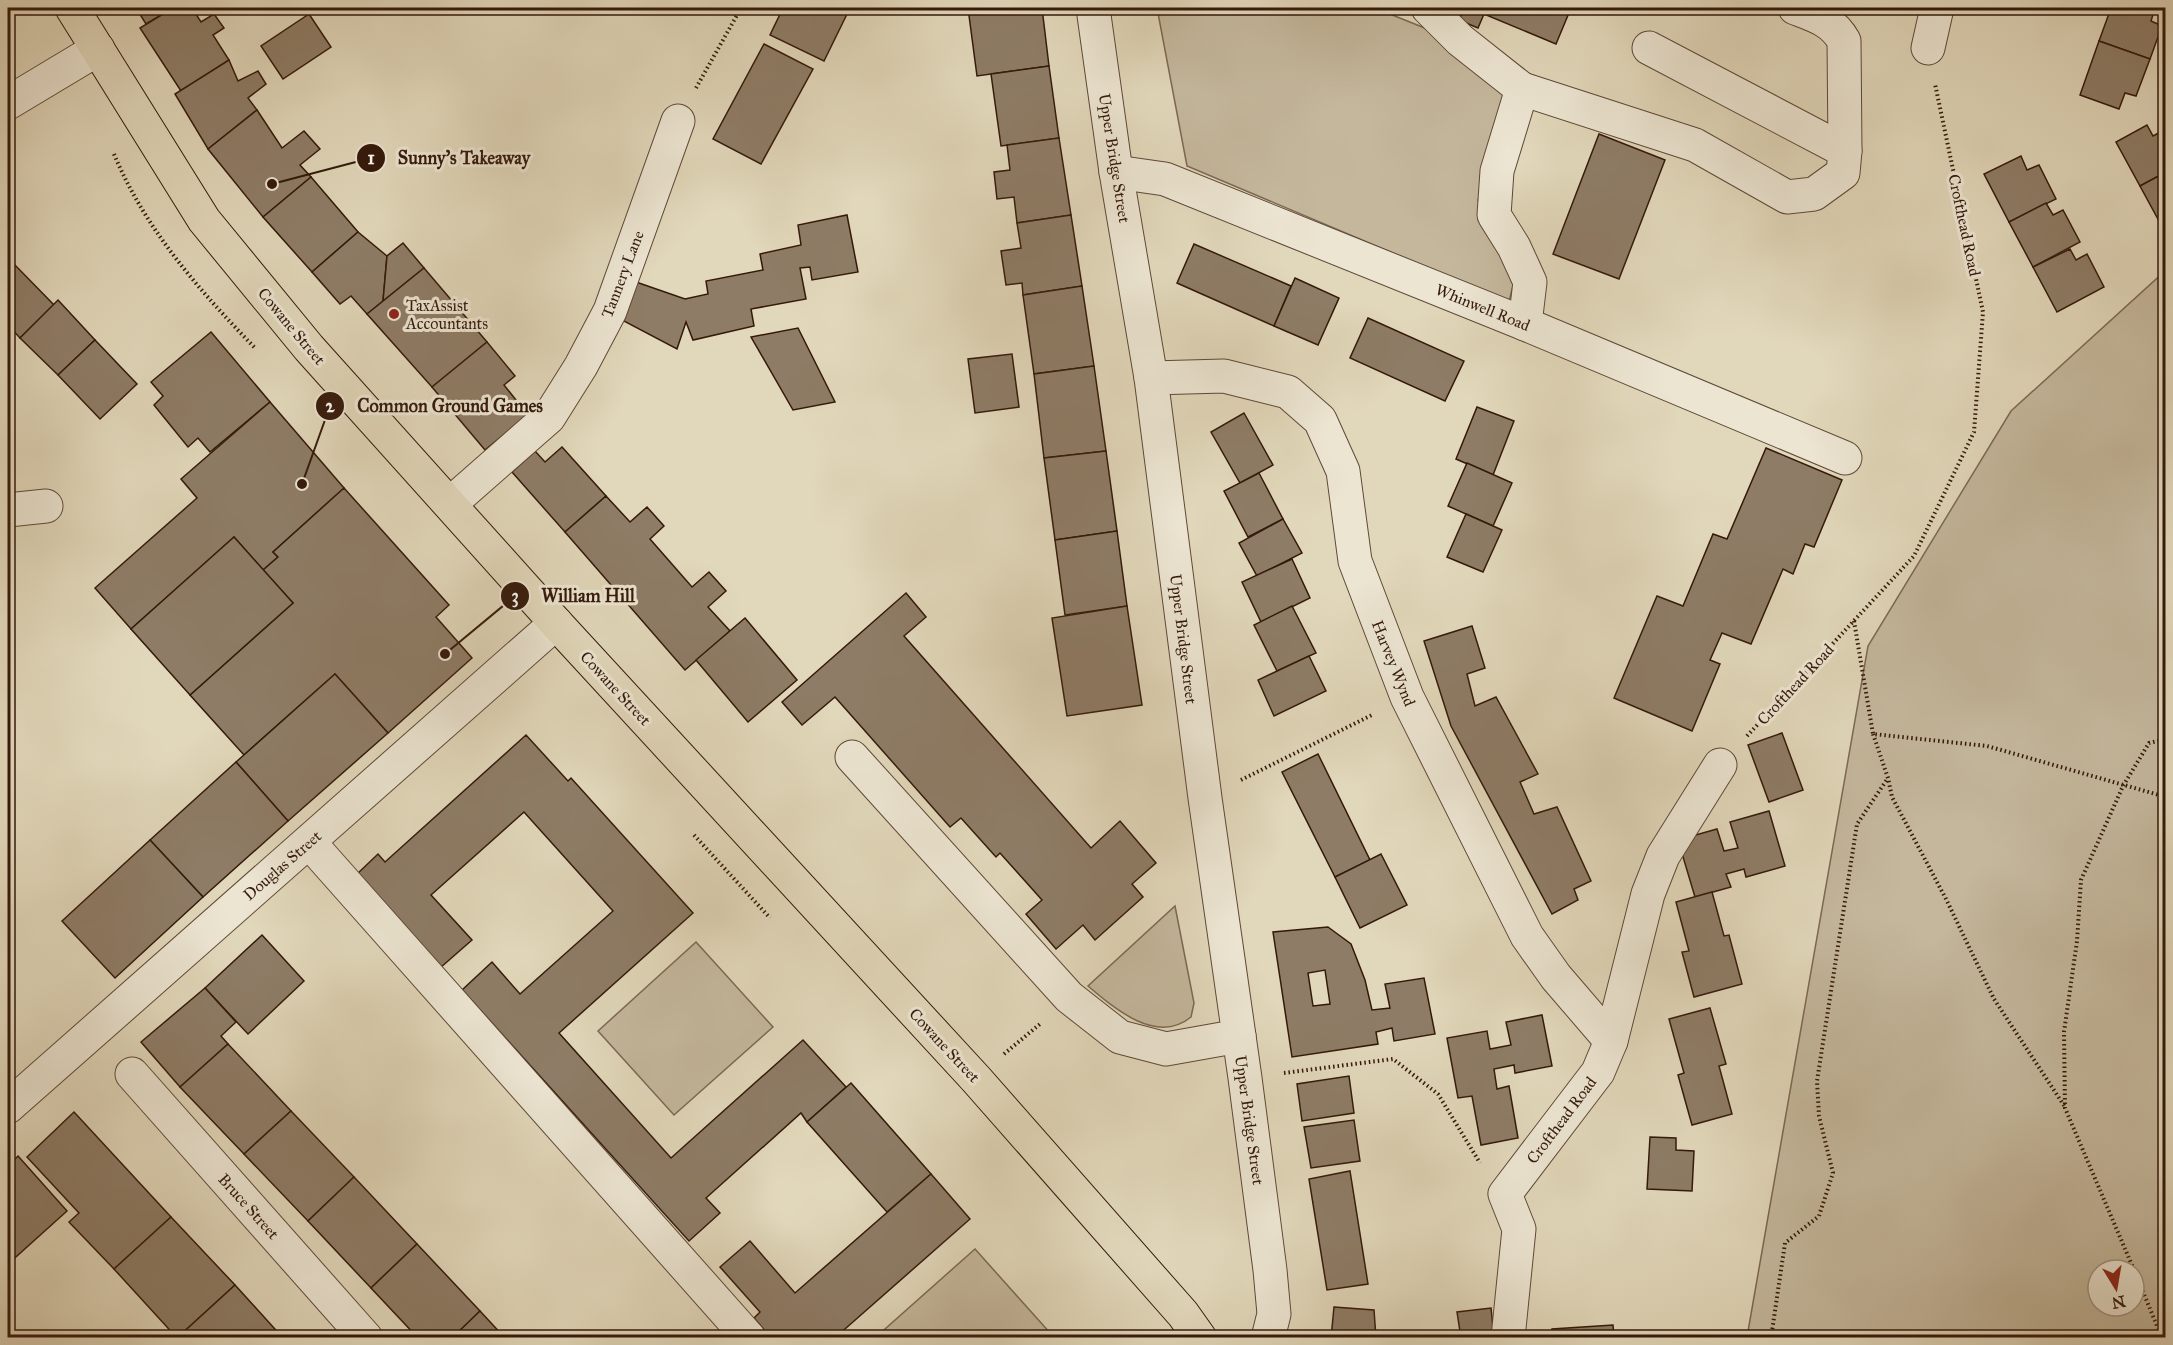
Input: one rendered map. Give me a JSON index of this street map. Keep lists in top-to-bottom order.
{
  "streets": {
    "main road": ["Cowane Street"],
    "street": [
      "Upper Bridge Street",
      "Crofthead Road",
      "Tannery Lane",
      "Whinwell Road",
      "Harvey Wynd",
      "Douglas Street",
      "Bruce Street"
    ]
  },
  "crossings": [
    ["Upper Bridge Street", "Whinwell Road"],
    ["Upper Bridge Street", "Harvey Wynd"],
    ["Crofthead Road", "Harvey Wynd"],
    ["Tannery Lane", "Cowane Street"],
    ["Cowane Street", "Douglas Street"]
  ],
  "places": [
    "Sunny's Takeaway",
    "TaxAssist Accountants",
    "Common Ground Games",
    "William Hill"
  ],
  "north": "bottom"
}
